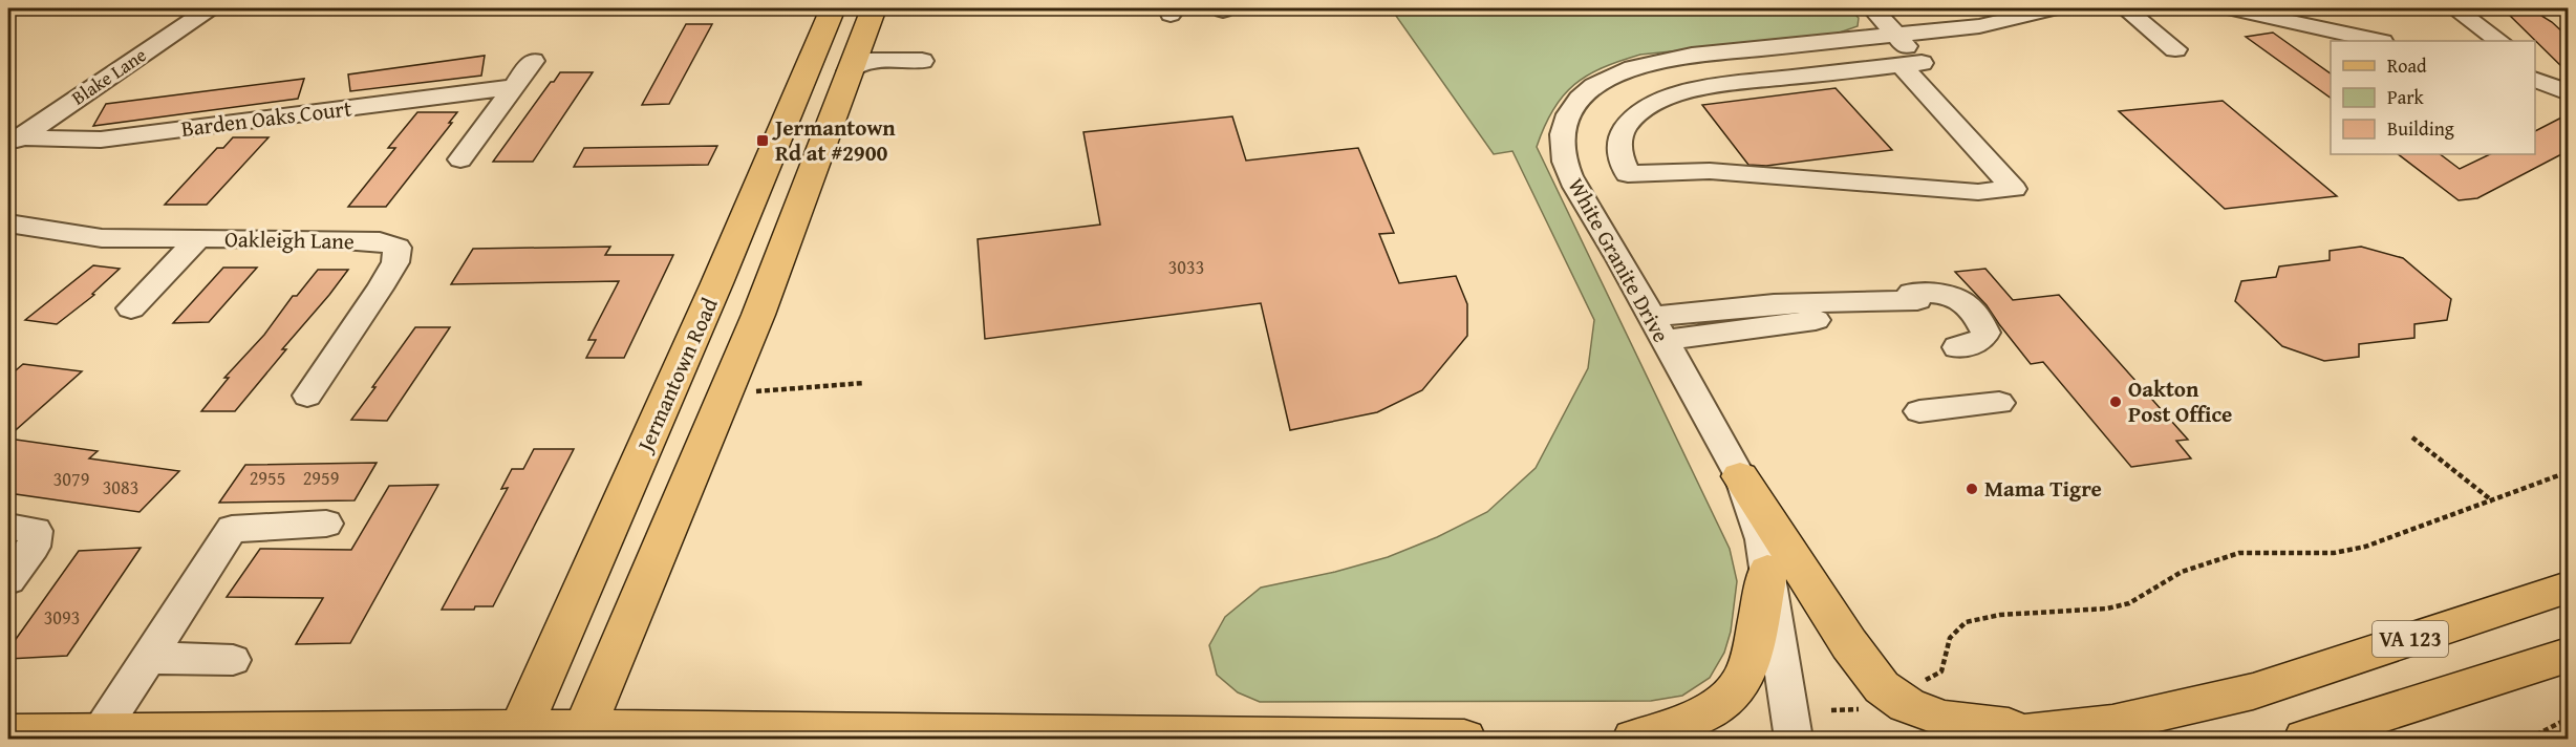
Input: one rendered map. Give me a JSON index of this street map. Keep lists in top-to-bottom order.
{
  "streets": {
    "main road": ["Jermantown Road", "VA 123"],
    "street": [
      "Blake Lane",
      "Barden Oaks Court",
      "Oakleigh Lane",
      "White Granite Drive"
    ]
  },
  "crossings": [
    ["Blake Lane", "Barden Oaks Court"]
  ],
  "places": {
    "transit": ["Jermantown Rd at #2900"],
    "other": ["Oakton Post Office", "Mama Tigre"]
  },
  "house_numbers": [
    "3033",
    "2955",
    "2959",
    "3079",
    "3083",
    "3093"
  ],
  "legend": ["Road", "Park", "Building"]
}
